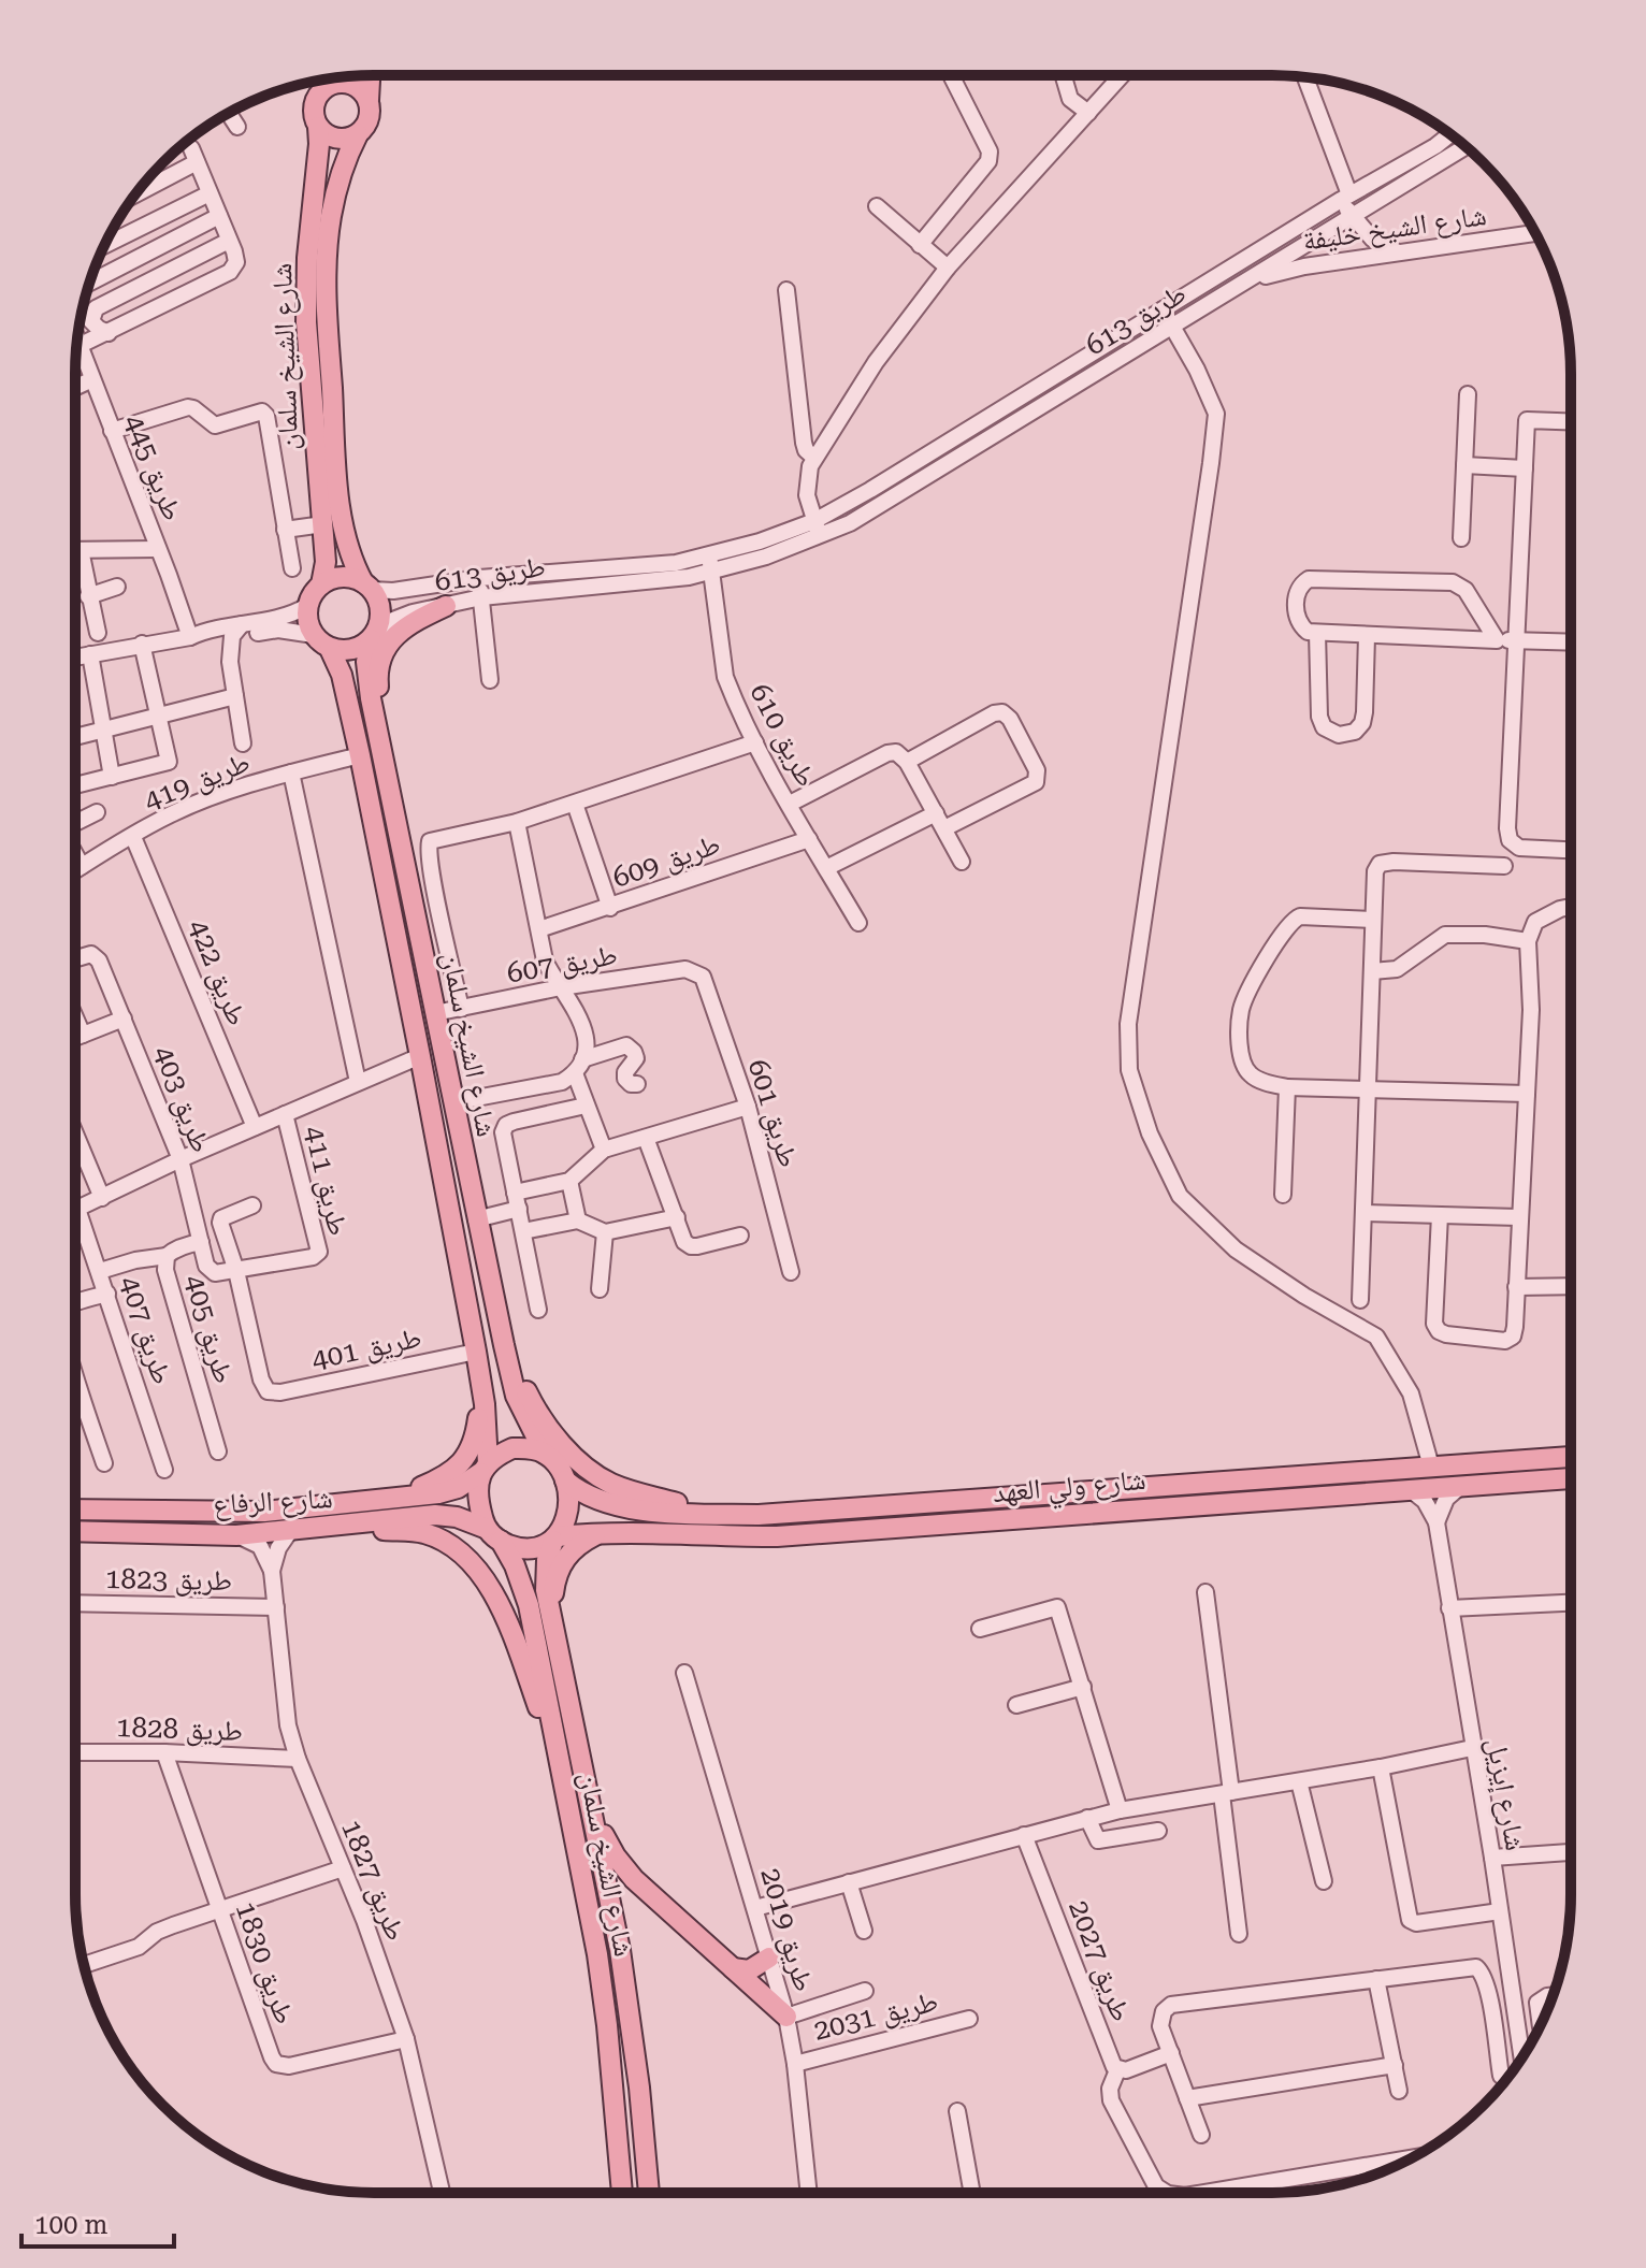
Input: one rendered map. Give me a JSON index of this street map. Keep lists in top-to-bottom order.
{
  "streets": {
    "main road": ["شارع الشيخ سلمان", "شارع ولي العهد", "شارع الرفاع"],
    "street": [
      "شارع الشيخ خليفة",
      "طريق 613",
      "طريق 445",
      "طريق 610",
      "طريق 419",
      "طريق 609",
      "طريق 607",
      "طريق 422",
      "طريق 403",
      "طريق 601",
      "طريق 411",
      "طريق 405",
      "طريق 407",
      "طريق 401",
      "طريق 1823",
      "طريق 1828",
      "شارع إيزيل",
      "طريق 1827",
      "طريق 2019",
      "طريق 2027",
      "طريق 1830",
      "طريق 2031"
    ]
  },
  "crossings": [
    ["شارع الشيخ خليفة", "طريق 613"],
    ["طريق 613", "شارع الشيخ سلمان"],
    ["طريق 613", "طريق 610"],
    ["شارع الشيخ سلمان", "طريق 419"],
    ["شارع الشيخ سلمان", "طريق 607"],
    ["شارع الشيخ سلمان", "طريق 411"],
    ["شارع الشيخ سلمان", "طريق 401"],
    ["شارع الشيخ سلمان", "شارع ولي العهد"],
    ["شارع الشيخ سلمان", "شارع الرفاع"],
    ["طريق 610", "طريق 609"],
    ["طريق 419", "طريق 422"],
    ["طريق 607", "طريق 601"],
    ["طريق 422", "طريق 411"],
    ["طريق 403", "طريق 411"],
    ["طريق 403", "طريق 405"],
    ["طريق 403", "طريق 401"],
    ["طريق 411", "طريق 407"],
    ["طريق 411", "طريق 401"],
    ["شارع ولي العهد", "شارع الرفاع"],
    ["طريق 1823", "طريق 1827"],
    ["طريق 1828", "طريق 1827"],
    ["طريق 1828", "طريق 1830"],
    ["طريق 1827", "طريق 1830"],
    ["طريق 2019", "طريق 2031"]
  ],
  "scale_bar": "100 m"
}
